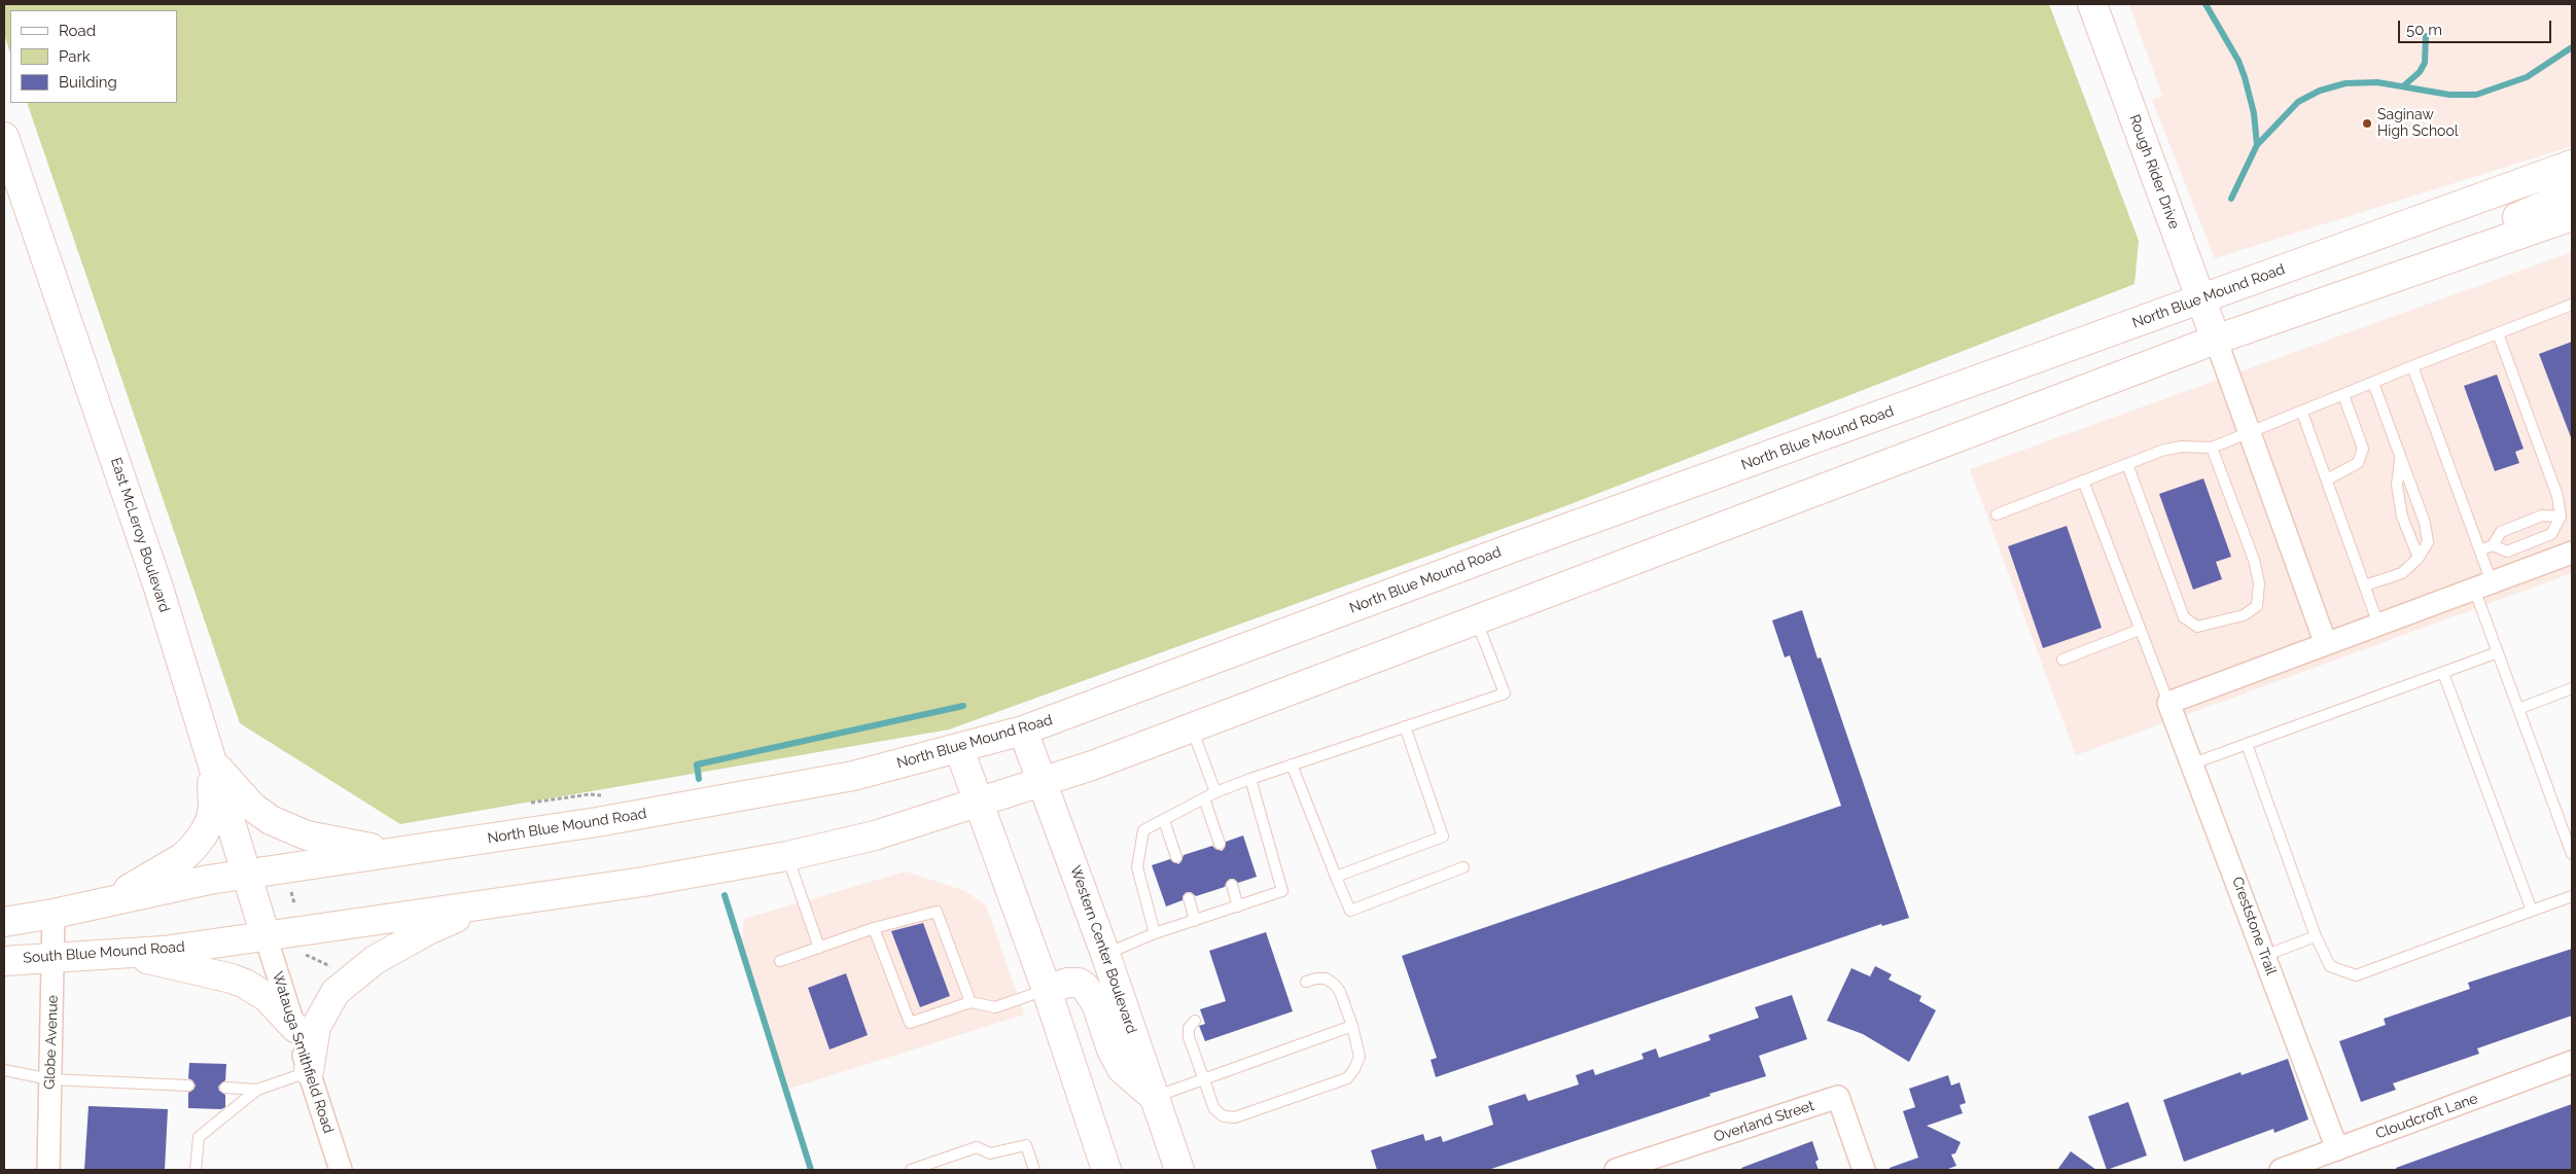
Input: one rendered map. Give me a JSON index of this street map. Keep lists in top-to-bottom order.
{
  "streets": {
    "main road": [
      "Rough Rider Drive",
      "North Blue Mound Road",
      "East McLeroy Boulevard",
      "Western Center Boulevard",
      "South Blue Mound Road"
    ],
    "street": [
      "Creststone Trail",
      "Globe Avenue",
      "Watauga Smithfield Road",
      "Cloudcroft Lane",
      "Overland Street"
    ]
  },
  "crossings": [
    ["Rough Rider Drive", "North Blue Mound Road"],
    ["North Blue Mound Road", "East McLeroy Boulevard"],
    ["North Blue Mound Road", "Western Center Boulevard"],
    ["East McLeroy Boulevard", "South Blue Mound Road"],
    ["East McLeroy Boulevard", "Watauga Smithfield Road"],
    ["Creststone Trail", "Cloudcroft Lane"],
    ["South Blue Mound Road", "Globe Avenue"],
    ["South Blue Mound Road", "Watauga Smithfield Road"]
  ],
  "places": ["Saginaw High School"],
  "legend": ["Road", "Park", "Building"],
  "scale_bar": "50 m"
}
